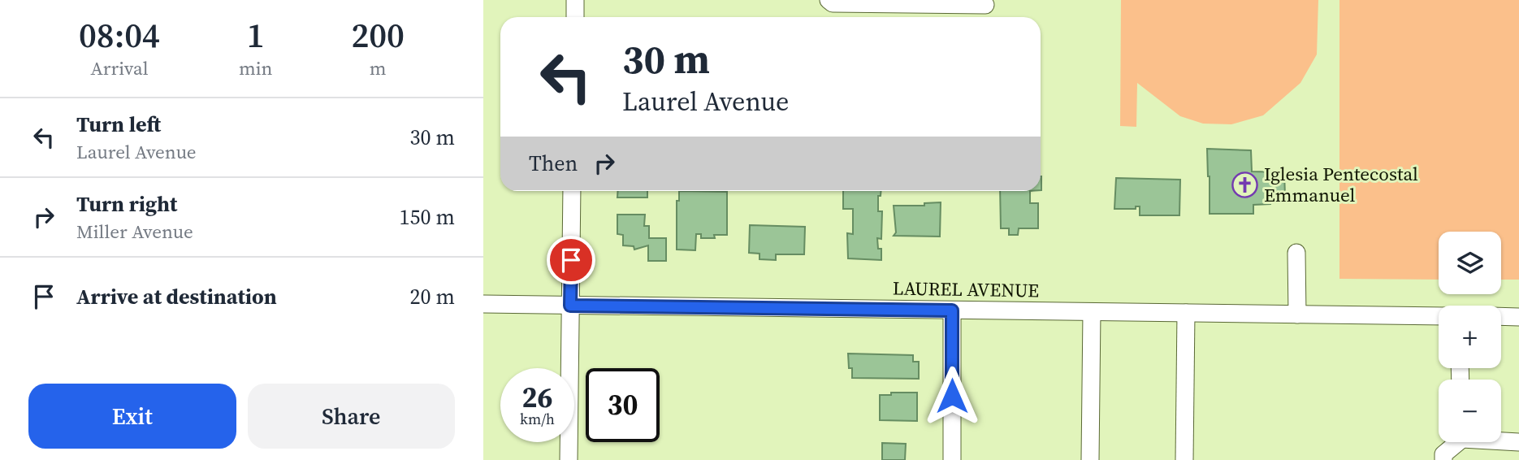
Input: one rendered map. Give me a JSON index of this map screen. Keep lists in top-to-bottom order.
{
  "streets": {
    "street": ["LAUREL AVENUE"]
  },
  "places": {
    "church": ["Iglesia Pentecostal Emmanuel"]
  },
  "page": {
    "eta": [
      "08:04",
      "Arrival",
      "1",
      "min",
      "200",
      "m"
    ],
    "turn": ["30 m", "Laurel Avenue"],
    "list": [
      {
        "name": "Turn left",
        "note": "Laurel Avenue",
        "value": "30 m"
      },
      {
        "name": "Turn right",
        "note": "Miller Avenue",
        "value": "150 m"
      },
      {
        "name": "Arrive at destination",
        "value": "20 m"
      }
    ],
    "then": "Then",
    "map_buttons": ["+", "−"],
    "speed": "26 km/h",
    "limit": "30",
    "buttons": ["Exit", "Share"]
  }
}
